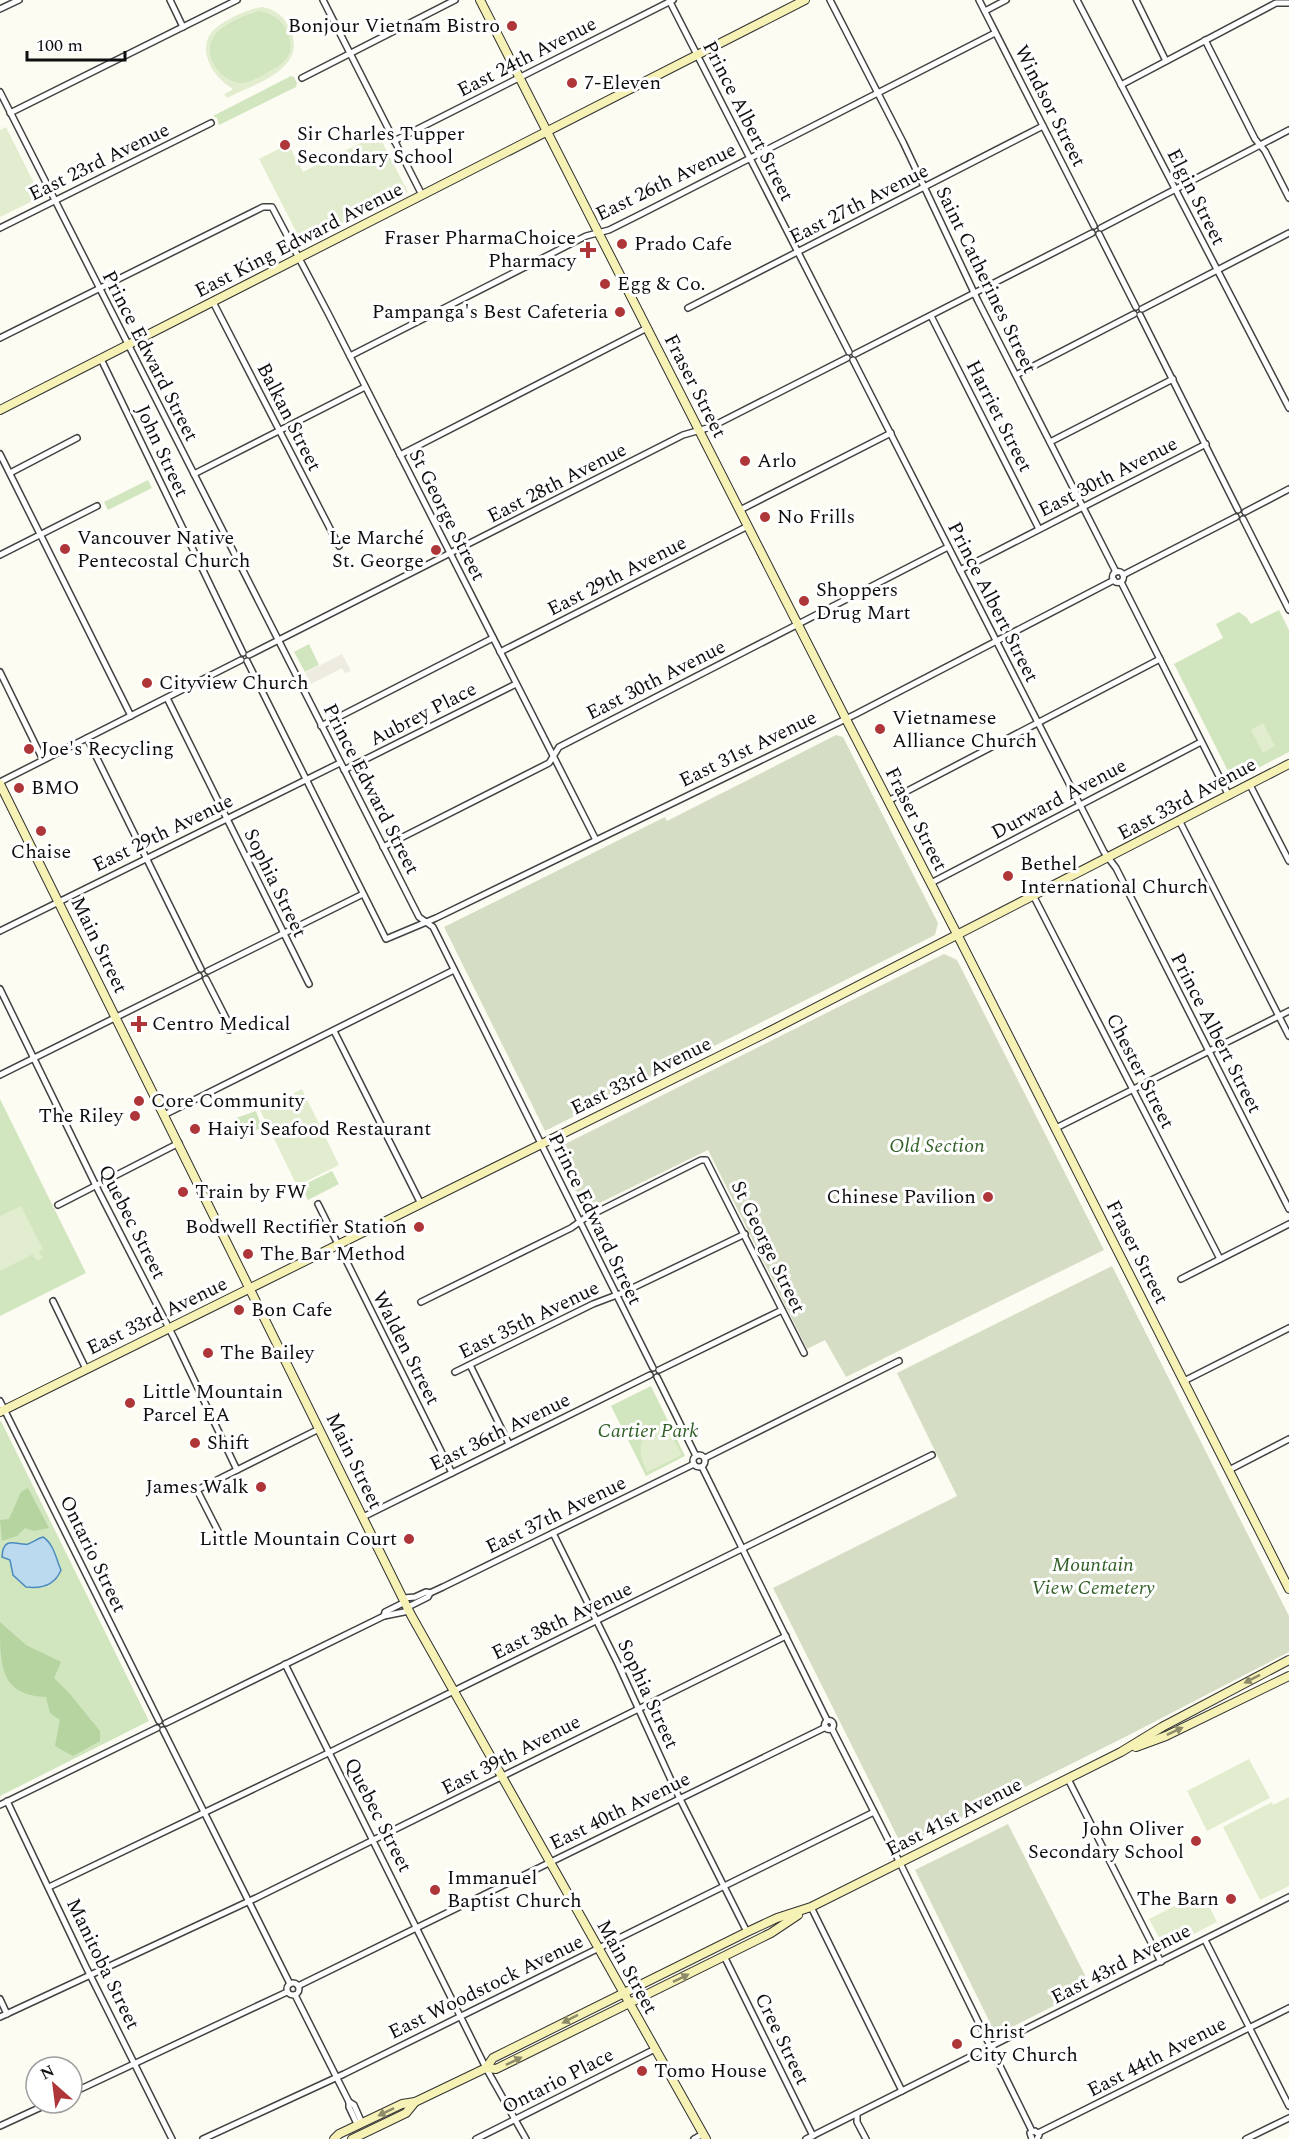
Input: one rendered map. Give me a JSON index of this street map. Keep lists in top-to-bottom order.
{
  "streets": {
    "main road": [
      "East King Edward Avenue",
      "Fraser Street",
      "East 33rd Avenue",
      "Main Street",
      "East 41st Avenue"
    ],
    "street": [
      "East 24th Avenue",
      "Windsor Street",
      "Prince Albert Street",
      "East 23rd Avenue",
      "East 26th Avenue",
      "Elgin Street",
      "East 27th Avenue",
      "Saint Catherines Street",
      "Prince Edward Street",
      "Harriet Street",
      "Balkan Street",
      "John Street",
      "East 30th Avenue",
      "East 28th Avenue",
      "St George Street",
      "East 29th Avenue",
      "Aubrey Place",
      "East 31st Avenue",
      "Durward Avenue",
      "Sophia Street",
      "Chester Street",
      "Quebec Street",
      "East 35th Avenue",
      "Walden Street",
      "East 36th Avenue",
      "East 37th Avenue",
      "Ontario Street",
      "East 38th Avenue",
      "East 39th Avenue",
      "East 40th Avenue",
      "Manitoba Street",
      "East 43rd Avenue",
      "East Woodstock Avenue",
      "Cree Street",
      "East 44th Avenue",
      "Ontario Place"
    ]
  },
  "crossings": [
    ["East 24th Avenue", "Prince Albert Street"],
    ["East 24th Avenue", "Fraser Street"],
    ["Windsor Street", "East 26th Avenue"],
    ["Windsor Street", "East 27th Avenue"],
    ["Windsor Street", "East 30th Avenue"],
    ["Windsor Street", "East 28th Avenue"],
    ["Prince Albert Street", "East 26th Avenue"],
    ["Prince Albert Street", "East 27th Avenue"],
    ["Prince Albert Street", "East King Edward Avenue"],
    ["Prince Albert Street", "East 30th Avenue"],
    ["Prince Albert Street", "East 28th Avenue"],
    ["Prince Albert Street", "East 31st Avenue"],
    ["Prince Albert Street", "Durward Avenue"],
    ["Prince Albert Street", "East 33rd Avenue"],
    ["East 23rd Avenue", "Prince Edward Street"],
    ["East 26th Avenue", "Saint Catherines Street"],
    ["East 26th Avenue", "Fraser Street"],
    ["East 26th Avenue", "St George Street"],
    ["Elgin Street", "East 28th Avenue"],
    ["East 27th Avenue", "Saint Catherines Street"],
    ["East King Edward Avenue", "Prince Edward Street"],
    ["East King Edward Avenue", "Fraser Street"],
    ["East King Edward Avenue", "Balkan Street"],
    ["East King Edward Avenue", "John Street"],
    ["East King Edward Avenue", "St George Street"],
    ["Saint Catherines Street", "East 30th Avenue"],
    ["Saint Catherines Street", "East 28th Avenue"],
    ["Saint Catherines Street", "East 31st Avenue"],
    ["Prince Edward Street", "East 30th Avenue"],
    ["Prince Edward Street", "East 28th Avenue"],
    ["Prince Edward Street", "St George Street"],
    ["Prince Edward Street", "East 29th Avenue"],
    ["Prince Edward Street", "Aubrey Place"],
    ["Prince Edward Street", "East 31st Avenue"],
    ["Prince Edward Street", "East 33rd Avenue"],
    ["Prince Edward Street", "East 35th Avenue"],
    ["Fraser Street", "East 30th Avenue"],
    ["Fraser Street", "East 28th Avenue"],
    ["Fraser Street", "East 29th Avenue"],
    ["Fraser Street", "East 31st Avenue"],
    ["Fraser Street", "Durward Avenue"],
    ["Fraser Street", "East 33rd Avenue"],
    ["Harriet Street", "East 30th Avenue"],
    ["Harriet Street", "East 28th Avenue"],
    ["John Street", "East 28th Avenue"],
    ["John Street", "East 29th Avenue"],
    ["John Street", "East 31st Avenue"],
    ["East 30th Avenue", "St George Street"],
    ["East 28th Avenue", "St George Street"],
    ["East 28th Avenue", "Sophia Street"],
    ["East 28th Avenue", "Main Street"],
    ["St George Street", "East 29th Avenue"],
    ["St George Street", "Aubrey Place"],
    ["St George Street", "East 31st Avenue"],
    ["St George Street", "East 35th Avenue"],
    ["East 29th Avenue", "Sophia Street"],
    ["East 29th Avenue", "Main Street"],
    ["East 33rd Avenue", "Main Street"],
    ["East 33rd Avenue", "Chester Street"],
    ["East 33rd Avenue", "Quebec Street"],
    ["East 33rd Avenue", "Walden Street"],
    ["East 33rd Avenue", "Ontario Street"],
    ["Sophia Street", "East 37th Avenue"],
    ["Sophia Street", "East 38th Avenue"],
    ["Sophia Street", "East 39th Avenue"],
    ["Sophia Street", "East 40th Avenue"],
    ["Sophia Street", "East 41st Avenue"],
    ["Sophia Street", "East Woodstock Avenue"],
    ["Main Street", "East 36th Avenue"],
    ["Main Street", "East 37th Avenue"],
    ["Main Street", "East 38th Avenue"],
    ["Main Street", "East 39th Avenue"],
    ["Main Street", "East 40th Avenue"],
    ["Main Street", "East 41st Avenue"],
    ["Main Street", "East Woodstock Avenue"],
    ["Main Street", "Ontario Place"],
    ["Quebec Street", "East 37th Avenue"],
    ["Quebec Street", "East 38th Avenue"],
    ["Quebec Street", "East 39th Avenue"],
    ["Quebec Street", "East 40th Avenue"],
    ["Quebec Street", "East 41st Avenue"],
    ["Quebec Street", "East Woodstock Avenue"],
    ["Quebec Street", "Ontario Place"],
    ["Walden Street", "East 36th Avenue"],
    ["East 38th Avenue", "Manitoba Street"],
    ["East 39th Avenue", "Manitoba Street"],
    ["East 41st Avenue", "Cree Street"],
    ["East 43rd Avenue", "Cree Street"]
  ],
  "parks": ["Old Section", "Cartier Park", "Mountain View Cemetery"],
  "places": {
    "other": [
      "Bonjour Vietnam Bistro",
      "7-Eleven",
      "Sir Charles Tupper Secondary School",
      "Prado Cafe",
      "Egg & Co.",
      "Pampanga's Best Cafeteria",
      "Arlo",
      "No Frills",
      "Vancouver Native Pentecostal Church",
      "Le Marché St. George",
      "Shoppers Drug Mart",
      "Cityview Church",
      "Vietnamese Alliance Church",
      "Joe's Recycling",
      "BMO",
      "Chaise",
      "Bethel International Church",
      "Core Community",
      "The Riley",
      "Haiyi Seafood Restaurant",
      "Train by FW",
      "Chinese Pavilion",
      "Bodwell Rectifier Station",
      "The Bar Method",
      "Bon Cafe",
      "The Bailey",
      "Little Mountain Parcel EA",
      "Shift",
      "James Walk",
      "Little Mountain Court",
      "John Oliver Secondary School",
      "Immanuel Baptist Church",
      "The Barn",
      "Christ City Church",
      "Tomo House"
    ],
    "health": ["Fraser PharmaChoice Pharmacy", "Centro Medical"]
  },
  "scale_bar": "100 m",
  "north": "top left"
}
